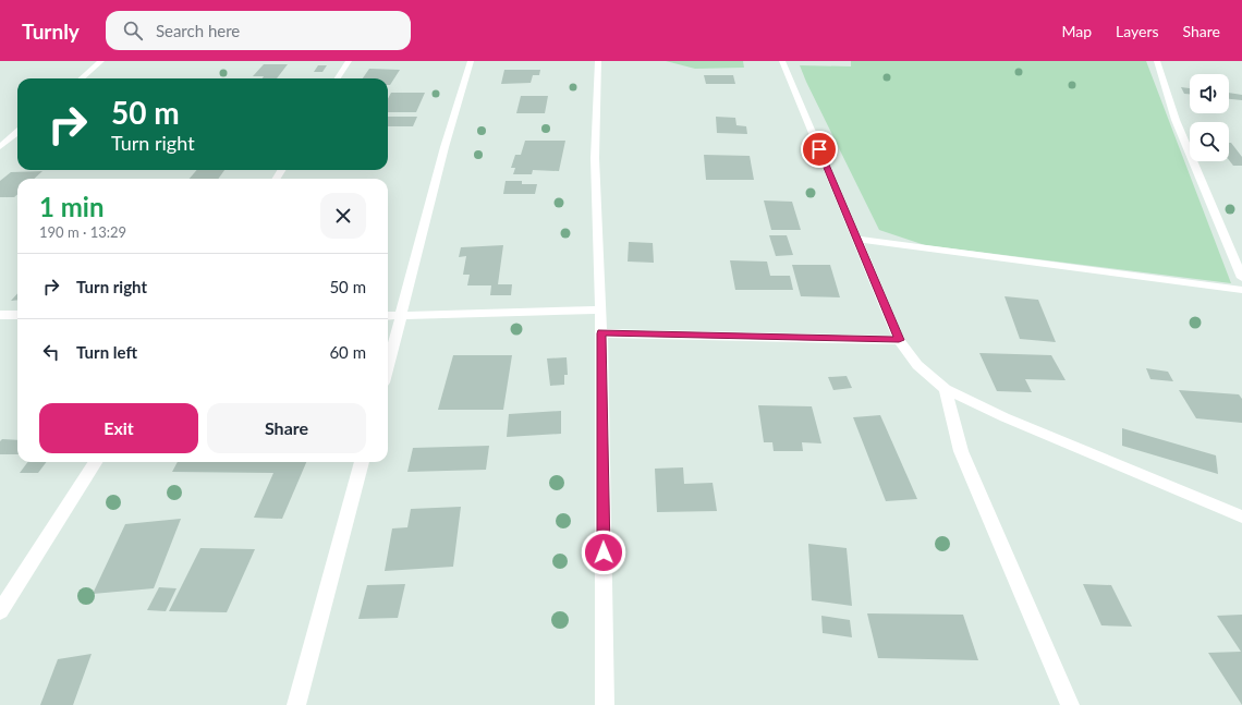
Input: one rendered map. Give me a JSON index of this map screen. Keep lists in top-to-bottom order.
{
  "page": {
    "header": "Turnly",
    "search": "Search here",
    "nav": ["Map", "Layers", "Share"],
    "turn": ["50 m", "Turn right"],
    "heading": ["1 min", "190 m · 13:29"],
    "list": [
      {
        "name": "Turn right",
        "value": "50 m"
      },
      {
        "name": "Turn left",
        "value": "60 m"
      }
    ],
    "buttons": ["Exit", "Share"]
  }
}
